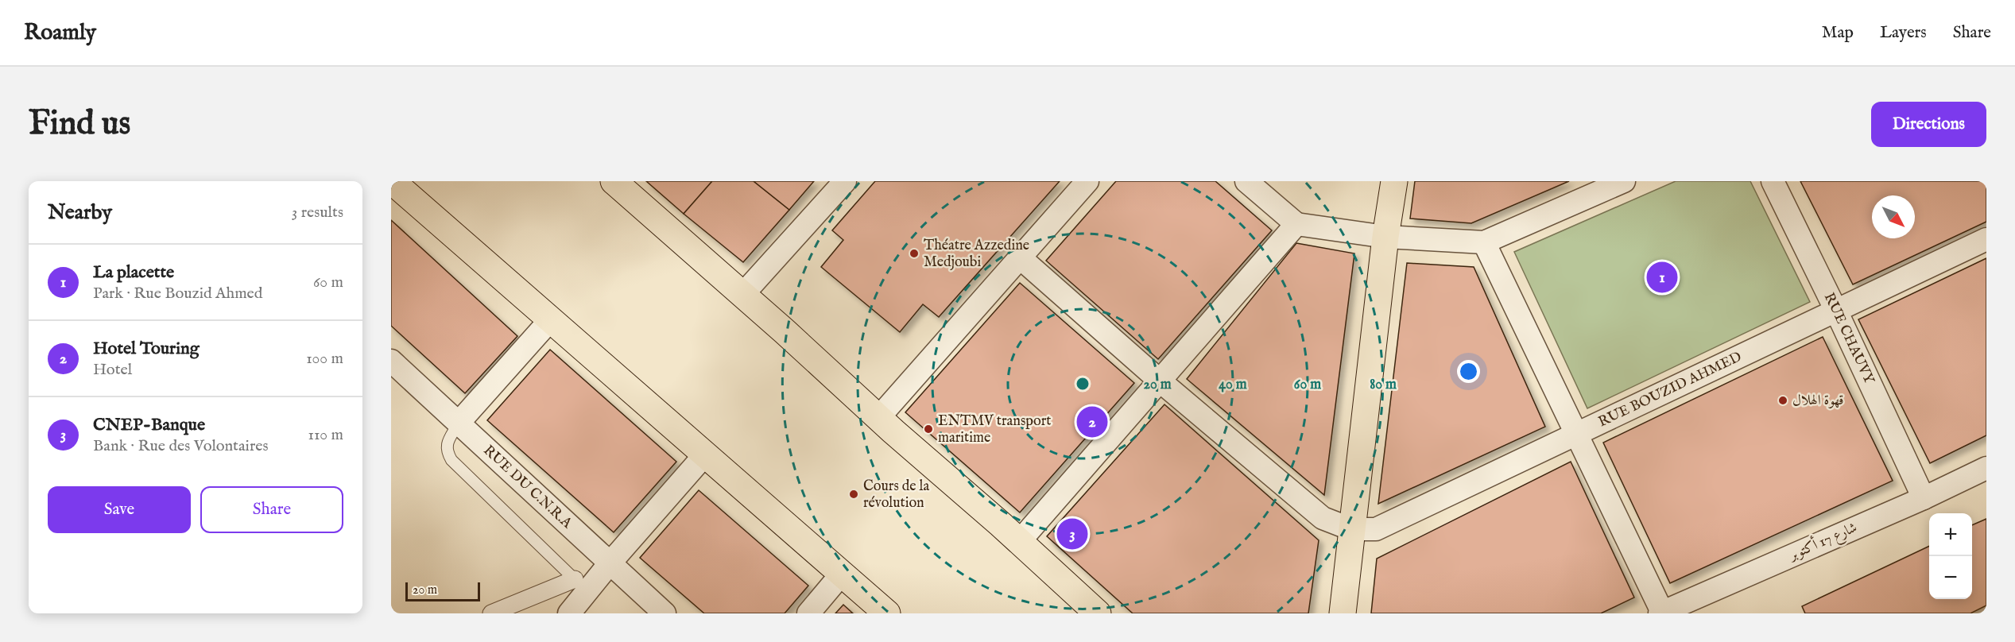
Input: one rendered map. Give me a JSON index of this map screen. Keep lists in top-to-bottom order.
{
  "streets": {
    "street": [
      "RUE CHAUVY",
      "RUE BOUZID AHMED",
      "RUE DU C.N.R.A",
      "شارع 17 أكتوبر"
    ]
  },
  "crossings": [
    ["RUE CHAUVY", "RUE BOUZID AHMED"],
    ["RUE CHAUVY", "شارع 17 أكتوبر"]
  ],
  "places": [
    "Théatre Azzedine Medjoubi",
    "قهوة الهلال",
    "ENTMV transport maritime",
    "Cours de la révolution"
  ],
  "scale_bar": "20 m",
  "north": "bottom right",
  "page": {
    "header": "Roamly",
    "nav": ["Map", "Layers", "Share"],
    "buttons": [
      "Directions",
      ["Save", "Share"]
    ],
    "title": "Find us",
    "heading": ["Nearby", "3 results"],
    "list": [
      {
        "mark": "1",
        "name": "La placette",
        "note": "Park · Rue Bouzid Ahmed",
        "value": "60 m"
      },
      {
        "mark": "2",
        "name": "Hotel Touring",
        "note": "Hotel",
        "value": "100 m"
      },
      {
        "mark": "3",
        "name": "CNEP-Banque",
        "note": "Bank · Rue des Volontaires",
        "value": "110 m"
      }
    ],
    "pins": ["1", "2", "3"],
    "map_buttons": ["+", "−"],
    "scale": "20 m"
  },
  "rings": [
    "20 m",
    "40 m",
    "60 m",
    "80 m"
  ]
}
